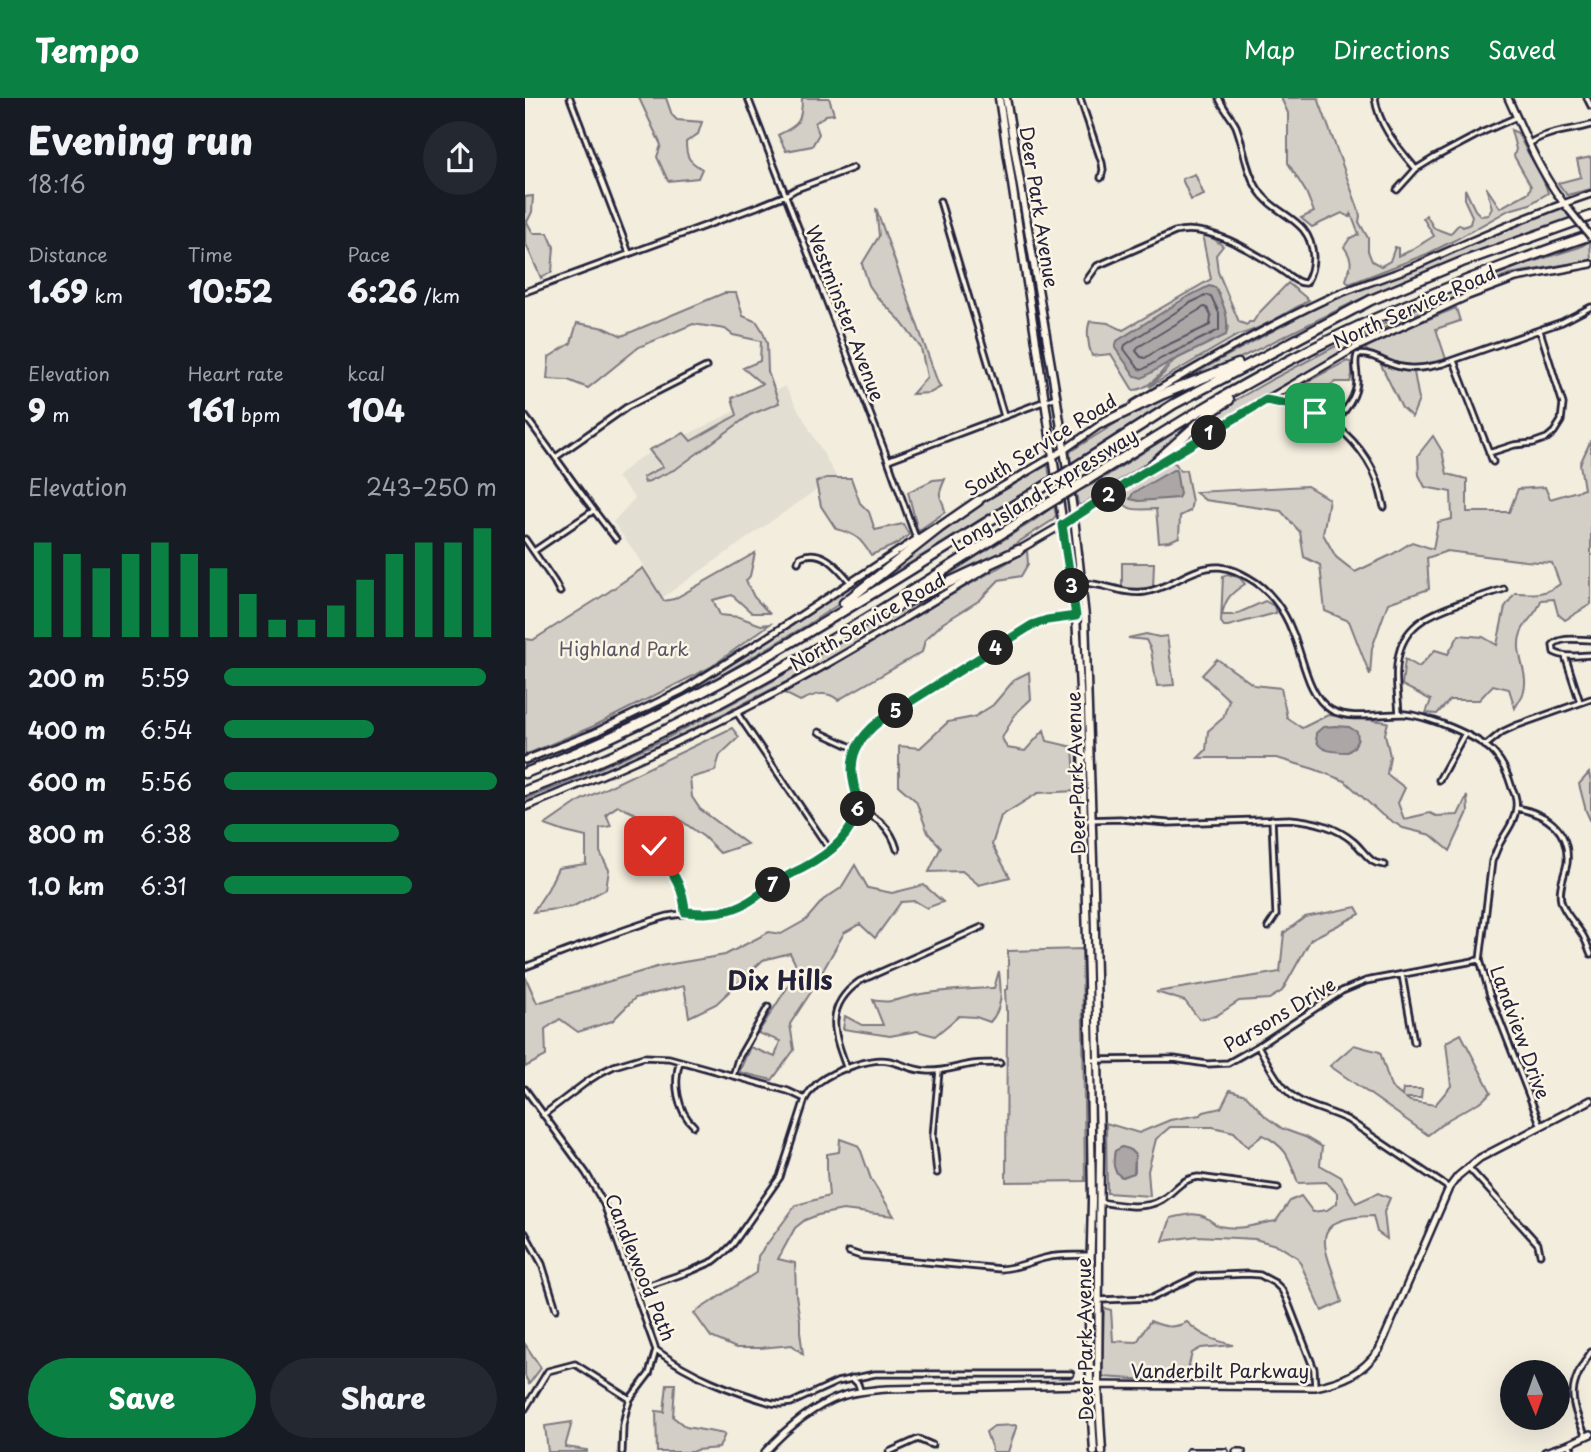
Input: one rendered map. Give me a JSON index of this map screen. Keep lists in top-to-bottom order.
{
  "streets": {
    "highway": ["Long Island Expressway"],
    "main road": [
      "Deer Park Avenue",
      "North Service Road",
      "South Service Road",
      "Vanderbilt Parkway"
    ],
    "street": [
      "Westminster Avenue",
      "Parsons Drive",
      "Landview Drive",
      "Candlewood Path"
    ]
  },
  "crossings": [
    ["Deer Park Avenue", "North Service Road"],
    ["Deer Park Avenue", "South Service Road"],
    ["Deer Park Avenue", "Parsons Drive"],
    ["Deer Park Avenue", "Vanderbilt Parkway"],
    ["Westminster Avenue", "South Service Road"],
    ["Parsons Drive", "Landview Drive"],
    ["Landview Drive", "Vanderbilt Parkway"]
  ],
  "districts": ["Dix Hills"],
  "parks": ["Highland Park"],
  "north": "bottom",
  "page": {
    "header": "Tempo",
    "nav": ["Map", "Directions", "Saved"],
    "heading": ["Evening run", "18:16"],
    "stats": [
      ["Distance", "1.69 km"],
      ["Time", "10:52"],
      ["Pace", "6:26 /km"],
      ["Elevation", "9 m"],
      ["Heart rate", "161 bpm"],
      ["kcal", "104"]
    ],
    "pins": [
      "1",
      "2",
      "3",
      "4",
      "5",
      "6",
      "7"
    ],
    "chart": ["Elevation", "243–250 m"],
    "list": [
      {
        "name": "200 m",
        "note": "5:59"
      },
      {
        "name": "400 m",
        "note": "6:54"
      },
      {
        "name": "600 m",
        "note": "5:56"
      },
      {
        "name": "800 m",
        "note": "6:38"
      },
      {
        "name": "1.0 km",
        "note": "6:31"
      }
    ],
    "buttons": ["Save", "Share"]
  }
}
